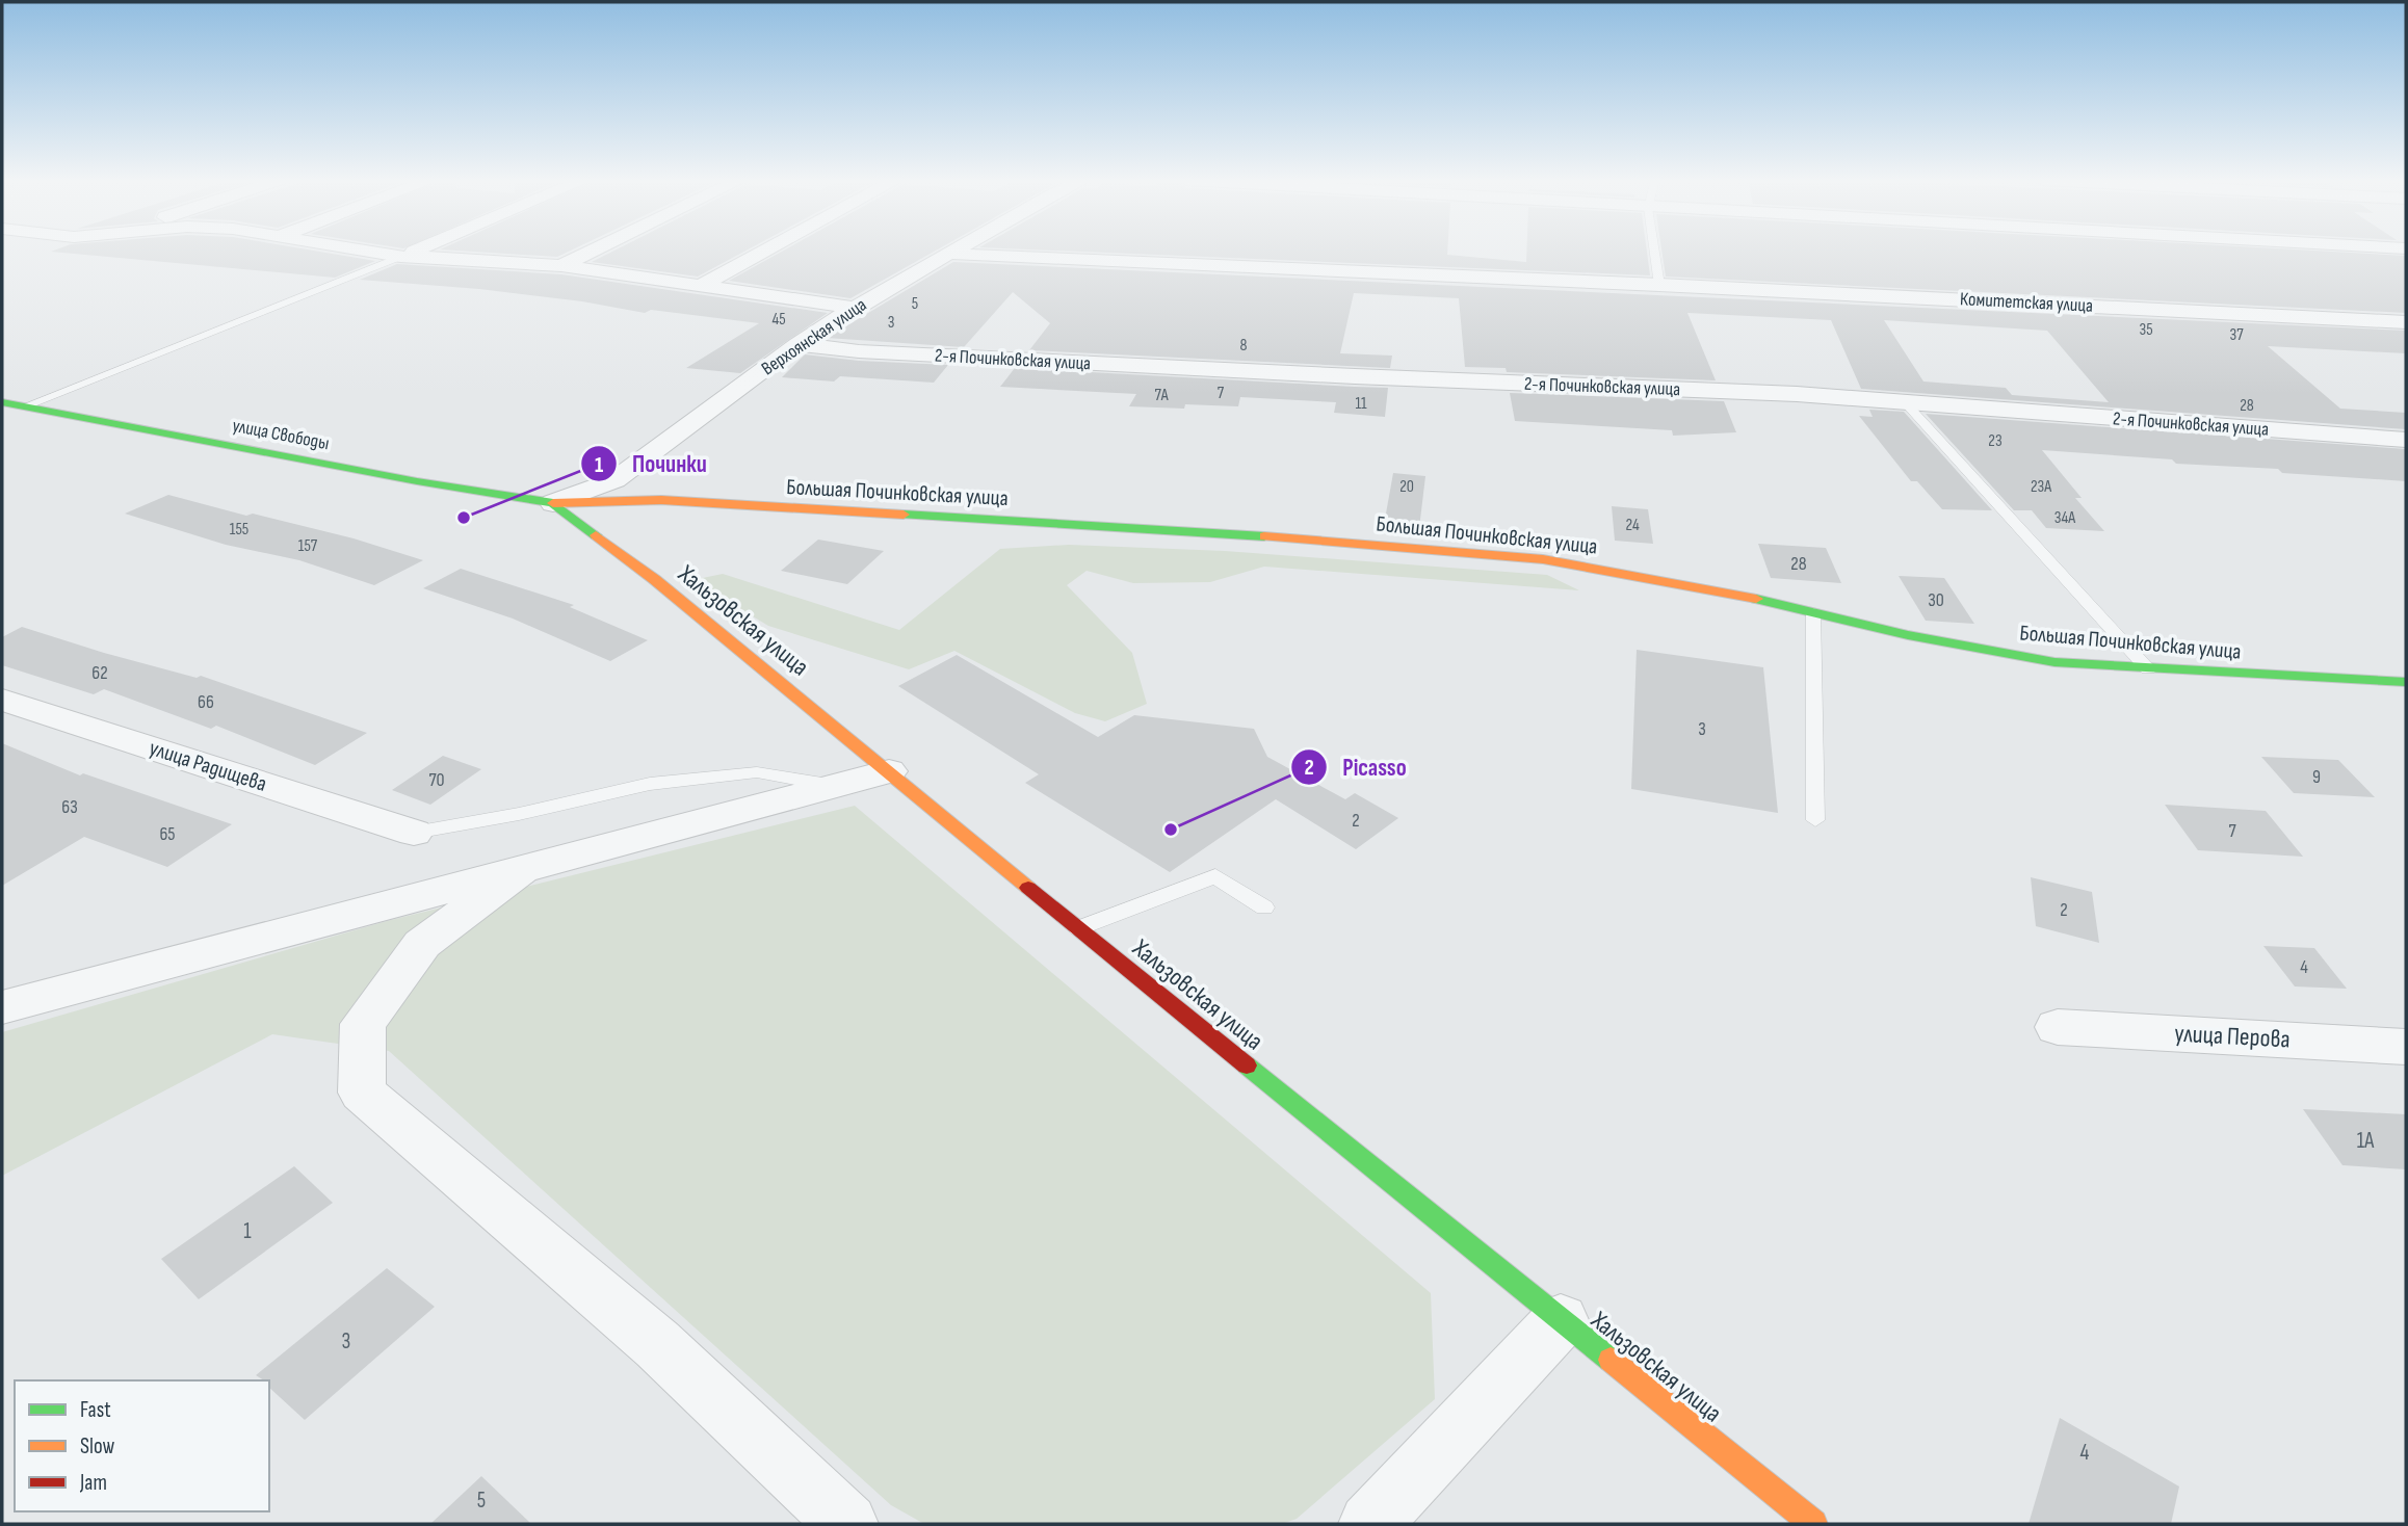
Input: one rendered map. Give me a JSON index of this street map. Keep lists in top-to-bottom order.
{
  "streets": {
    "main road": ["улица Свободы", "Большая Починковская улица", "Хальзовская улица"],
    "street": [
      "Комитетская улица",
      "Верхоянская улица",
      "2-я Починковская улица",
      "улица Радищева",
      "улица Перова"
    ]
  },
  "crossings": [
    ["Комитетская улица", "Верхоянская улица"],
    ["Верхоянская улица", "2-я Починковская улица"],
    ["Верхоянская улица", "улица Свободы"],
    ["Верхоянская улица", "Большая Починковская улица"],
    ["Верхоянская улица", "Хальзовская улица"],
    ["улица Свободы", "Большая Починковская улица"],
    ["улица Свободы", "Хальзовская улица"],
    ["Большая Починковская улица", "Хальзовская улица"]
  ],
  "places": ["Починки", "Picasso"],
  "house_numbers": [
    "5",
    "45",
    "3",
    "35",
    "37",
    "8",
    "7",
    "7А",
    "11",
    "28",
    "23",
    "20",
    "23А",
    "34А",
    "24",
    "155",
    "157",
    "28",
    "30",
    "62",
    "66",
    "3",
    "9",
    "70",
    "63",
    "2",
    "7",
    "65",
    "2",
    "4",
    "1А",
    "1",
    "3",
    "4",
    "5"
  ],
  "legend": ["Fast", "Slow", "Jam"]
}
